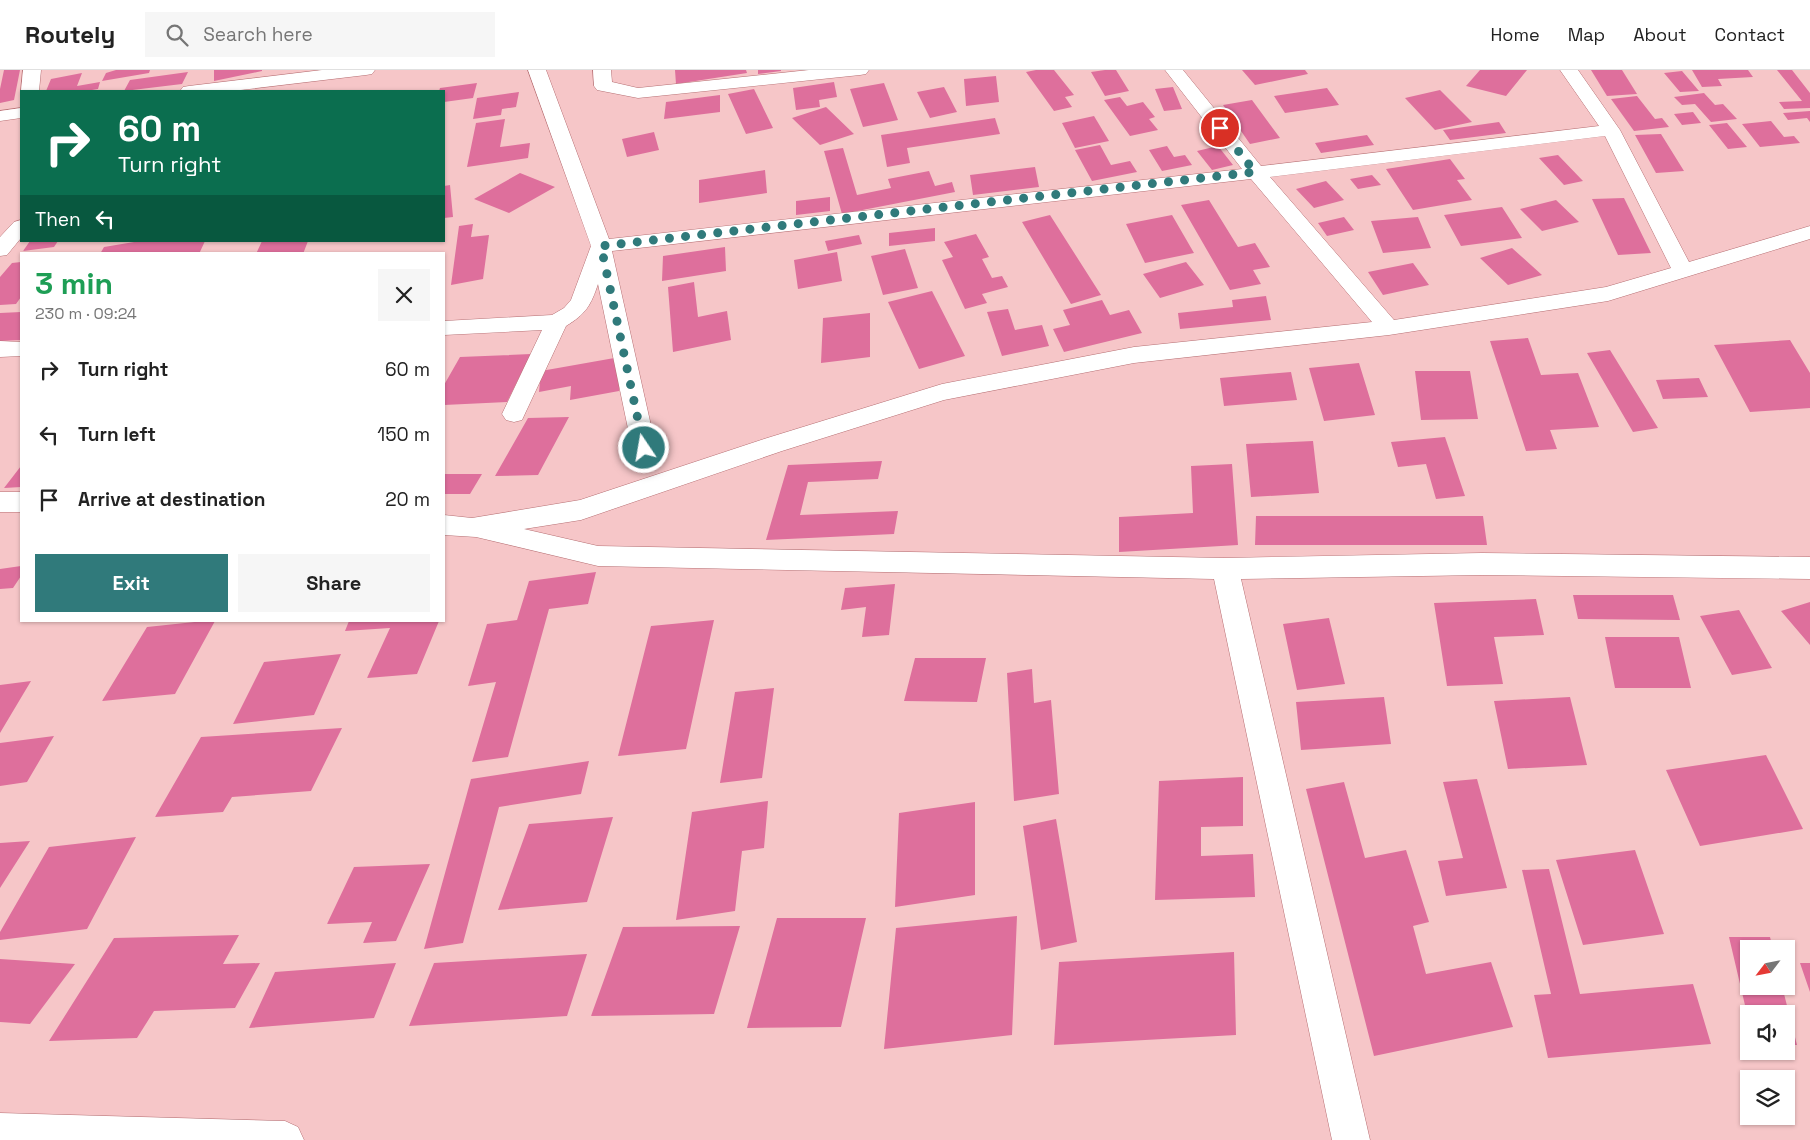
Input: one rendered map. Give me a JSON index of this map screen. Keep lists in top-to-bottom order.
{
  "north": "bottom left",
  "page": {
    "header": "Routely",
    "search": "Search here",
    "nav": [
      "Home",
      "Map",
      "About",
      "Contact"
    ],
    "turn": ["60 m", "Turn right"],
    "then": "Then",
    "heading": ["3 min", "230 m · 09:24"],
    "list": [
      {
        "name": "Turn right",
        "value": "60 m"
      },
      {
        "name": "Turn left",
        "value": "150 m"
      },
      {
        "name": "Arrive at destination",
        "value": "20 m"
      }
    ],
    "buttons": ["Exit", "Share"]
  }
}
